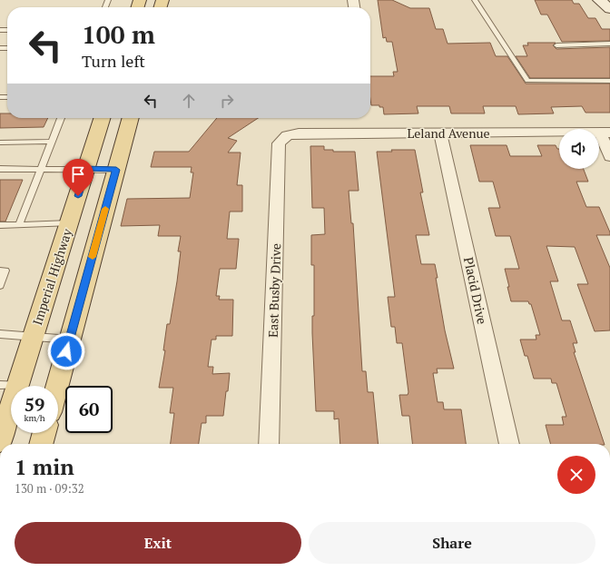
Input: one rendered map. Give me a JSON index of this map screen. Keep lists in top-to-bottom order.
{
  "streets": {
    "main road": ["Imperial Highway"],
    "street": ["Leland Avenue", "East Busby Drive", "Placid Drive"]
  },
  "crossings": [
    ["Leland Avenue", "East Busby Drive"],
    ["Leland Avenue", "Placid Drive"]
  ],
  "page": {
    "turn": ["100 m", "Turn left"],
    "speed": "59 km/h",
    "limit": "60",
    "heading": ["1 min", "130 m · 09:32"],
    "buttons": ["Exit", "Share"]
  }
}
